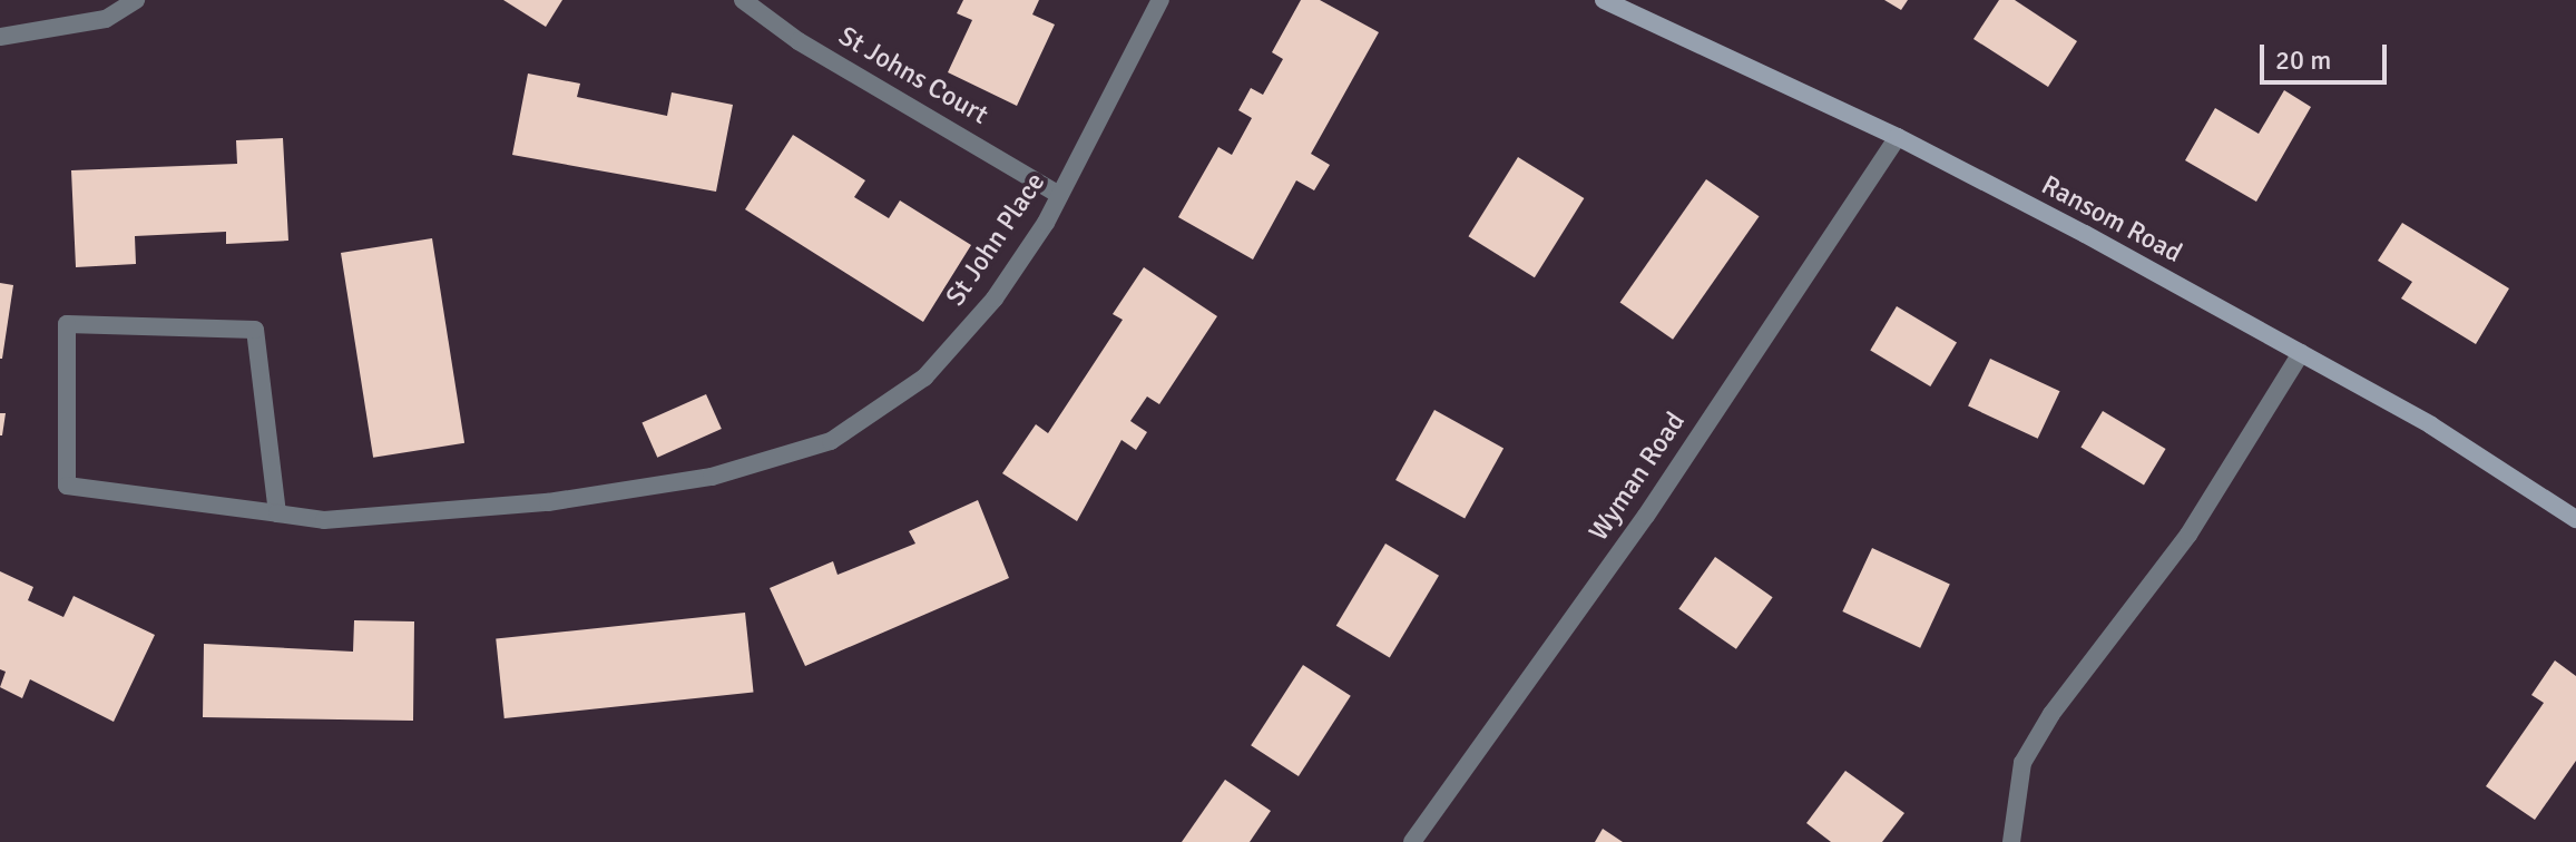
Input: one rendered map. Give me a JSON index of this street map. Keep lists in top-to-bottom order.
{
  "streets": {
    "street": [
      "St Johns Court",
      "Ransom Road",
      "St John Place",
      "Wyman Road"
    ]
  },
  "crossings": [
    ["St Johns Court", "St John Place"],
    ["Ransom Road", "Wyman Road"]
  ],
  "scale_bar": "20 m"
}
